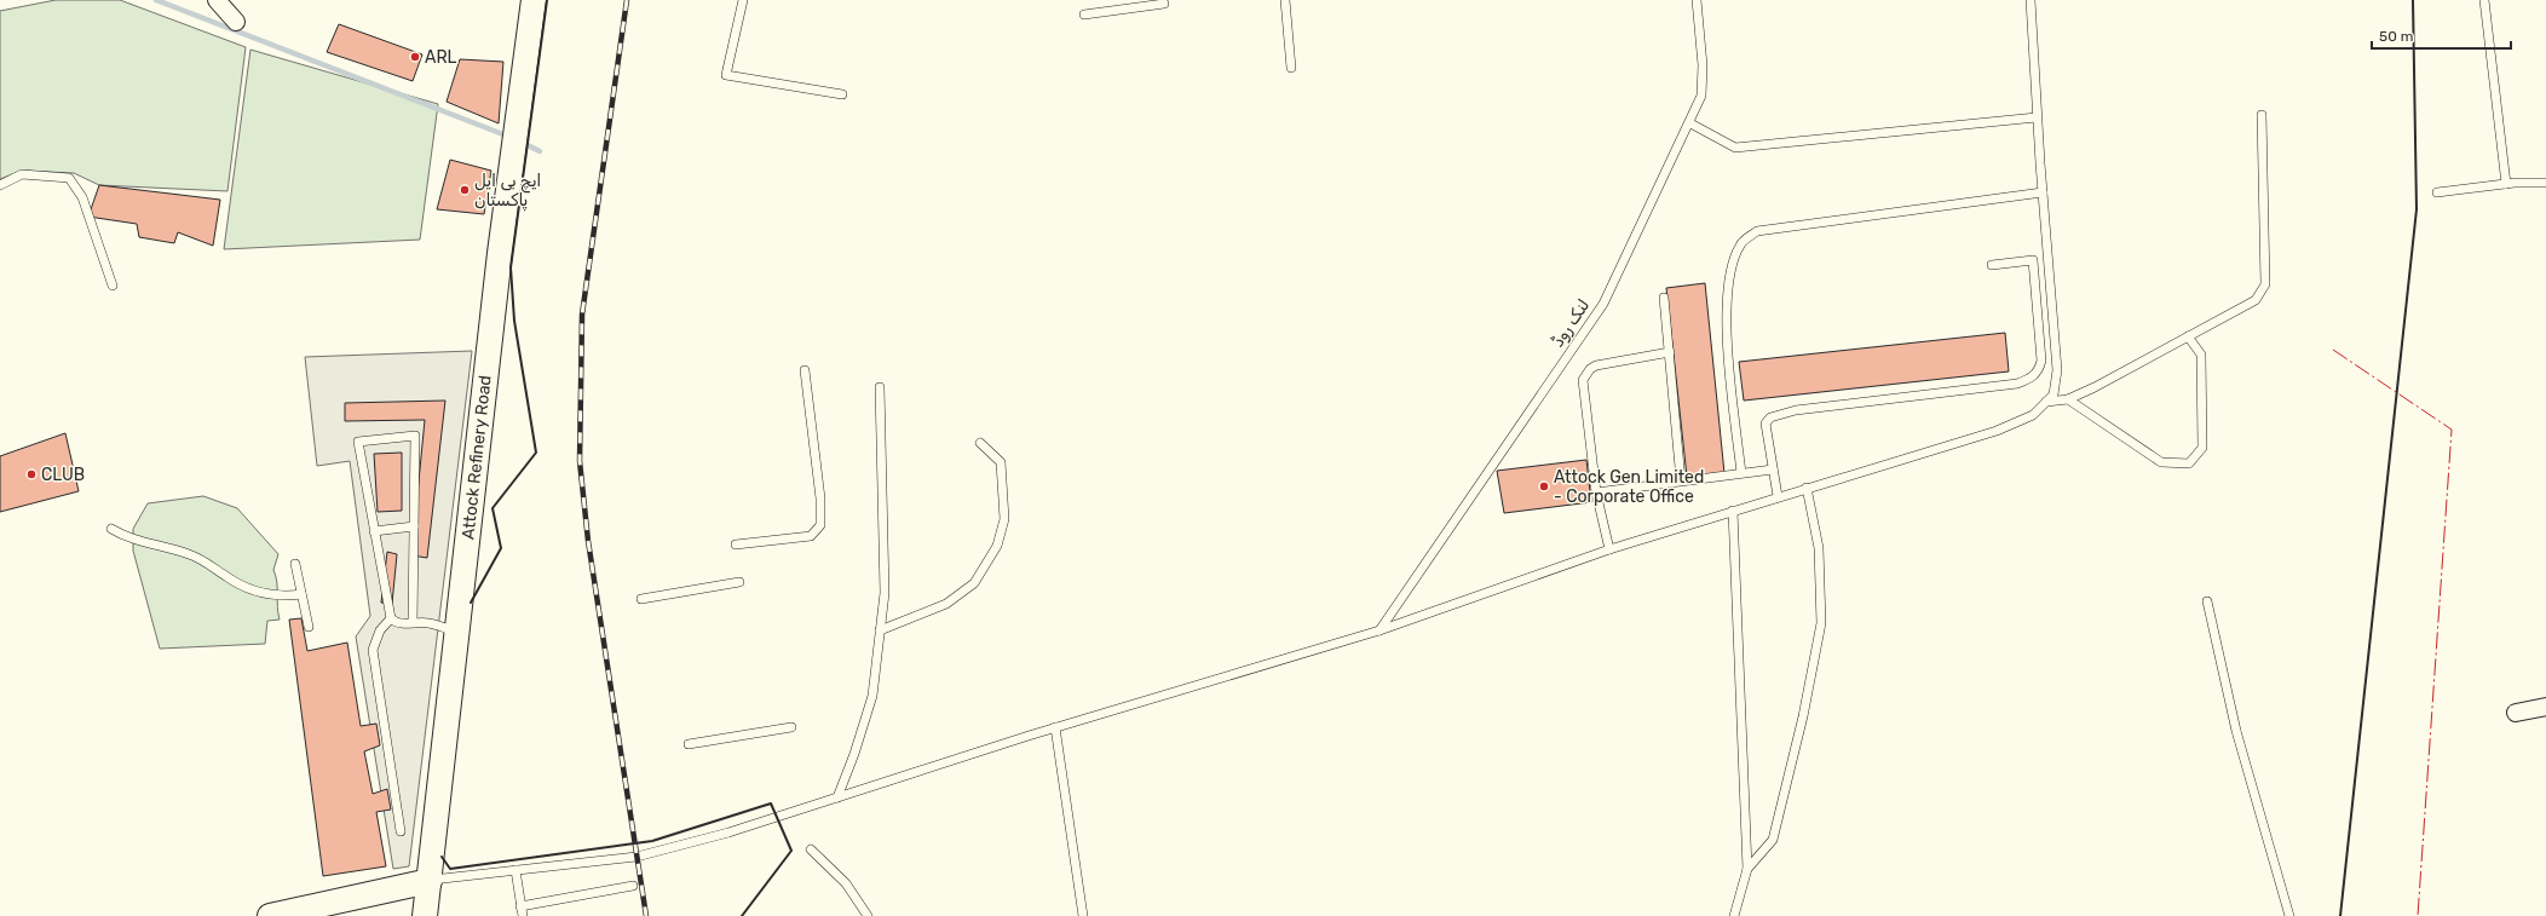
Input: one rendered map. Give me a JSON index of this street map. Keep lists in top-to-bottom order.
{
  "streets": {
    "street": ["Attock Refinery Road"],
    "lane": ["لنک روڈ"]
  },
  "places": [
    "ARL",
    "ایچ بی ایل پاکستان",
    "CLUB",
    "Attock Gen Limited - Corporate Office"
  ],
  "scale_bar": "50 m"
}
